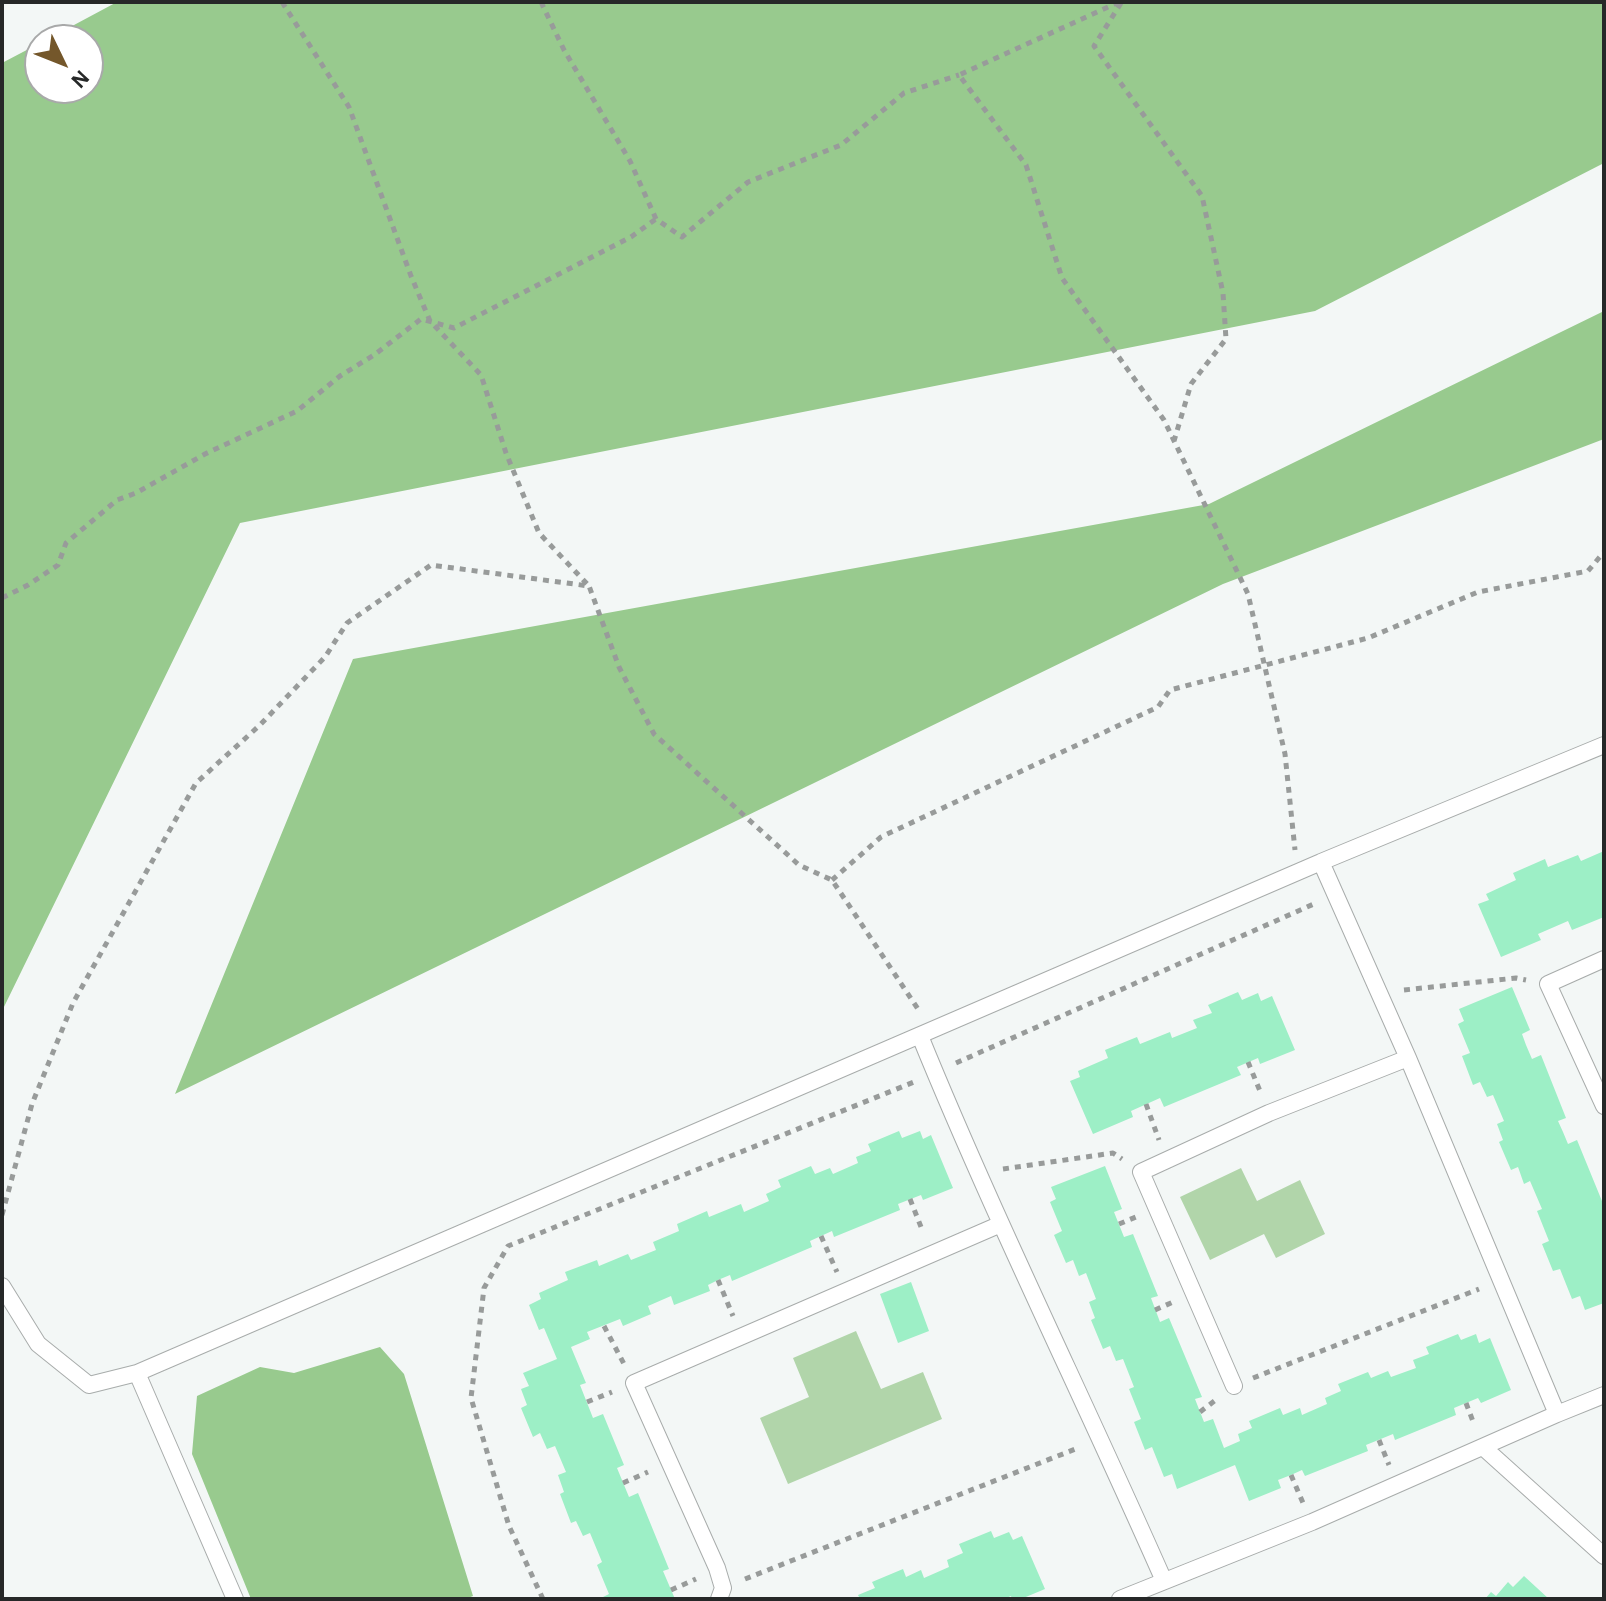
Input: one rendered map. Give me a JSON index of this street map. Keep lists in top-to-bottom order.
{
  "north": "bottom right"
}
